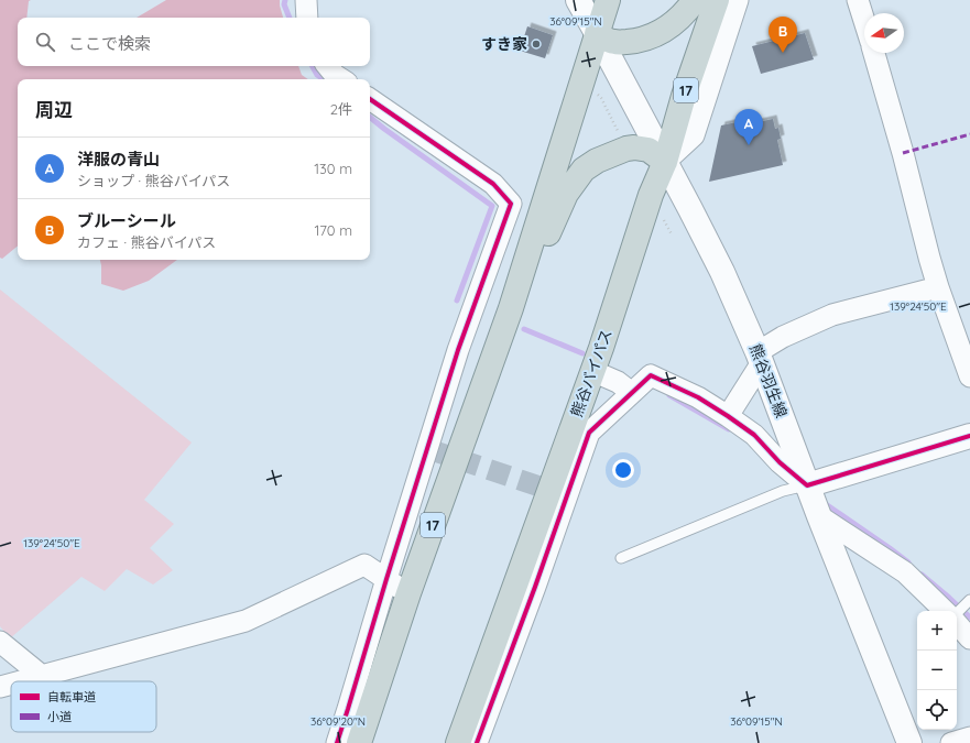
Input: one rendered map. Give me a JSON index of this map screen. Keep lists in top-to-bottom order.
{
  "streets": {
    "highway": ["17", "熊谷バイパス"],
    "main road": ["熊谷羽生線"]
  },
  "crossings": [
    ["17", "熊谷羽生線"],
    ["熊谷バイパス", "熊谷羽生線"]
  ],
  "places": ["すき家"],
  "legend": ["自転車道", "小道"],
  "north": "left",
  "page": {
    "pins": ["B", "A"],
    "search": "ここで検索",
    "heading": ["周辺", "2件"],
    "list": [
      {
        "mark": "A",
        "name": "洋服の青山",
        "note": "ショップ · 熊谷バイパス",
        "value": "130 m"
      },
      {
        "mark": "B",
        "name": "ブルーシール",
        "note": "カフェ · 熊谷バイパス",
        "value": "170 m"
      }
    ],
    "map_buttons": ["+", "−"]
  },
  "coordinates": ["36°09'15\"N", "139°24'50\"E", "36°09'20\"N"]
}
